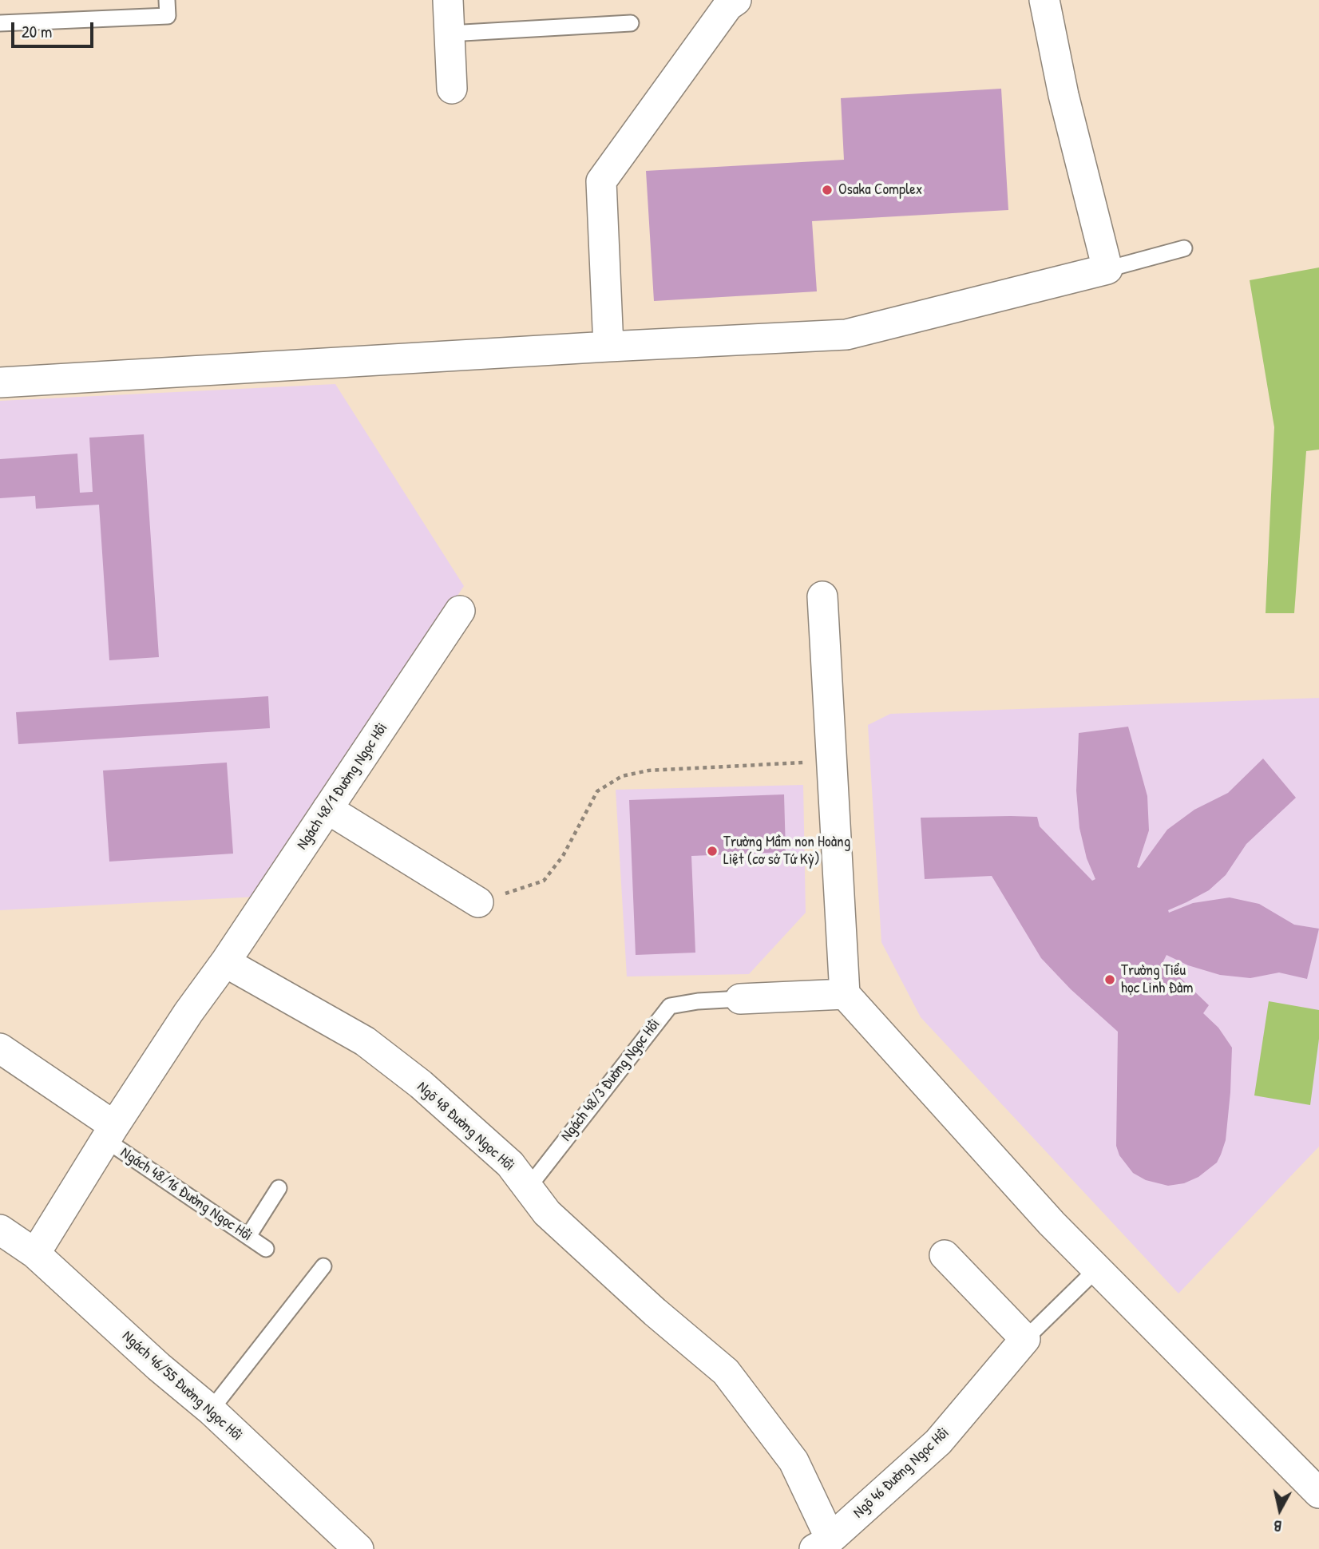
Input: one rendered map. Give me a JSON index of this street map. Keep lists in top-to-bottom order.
{
  "streets": {
    "street": [
      "Ngách 48/1 Đường Ngọc Hồi",
      "Ngách 48/3 Đường Ngọc Hồi",
      "Ngõ 48 Đường Ngọc Hồi",
      "Ngách 46/55 Đường Ngọc Hồi",
      "Ngõ 46 Đường Ngọc Hồi"
    ],
    "lane": ["Ngách 48/16 Đường Ngọc Hồi"]
  },
  "crossings": [
    ["Ngách 48/1 Đường Ngọc Hồi", "Ngõ 48 Đường Ngọc Hồi"],
    ["Ngách 48/3 Đường Ngọc Hồi", "Ngõ 48 Đường Ngọc Hồi"],
    ["Ngõ 48 Đường Ngọc Hồi", "Ngõ 46 Đường Ngọc Hồi"]
  ],
  "places": ["Osaka Complex", "Trường Mầm non Hoàng Liệt (cơ sở Tứ Kỳ)", "Trường Tiểu học Linh Đàm"],
  "scale_bar": "20 m",
  "north": "bottom"
}
